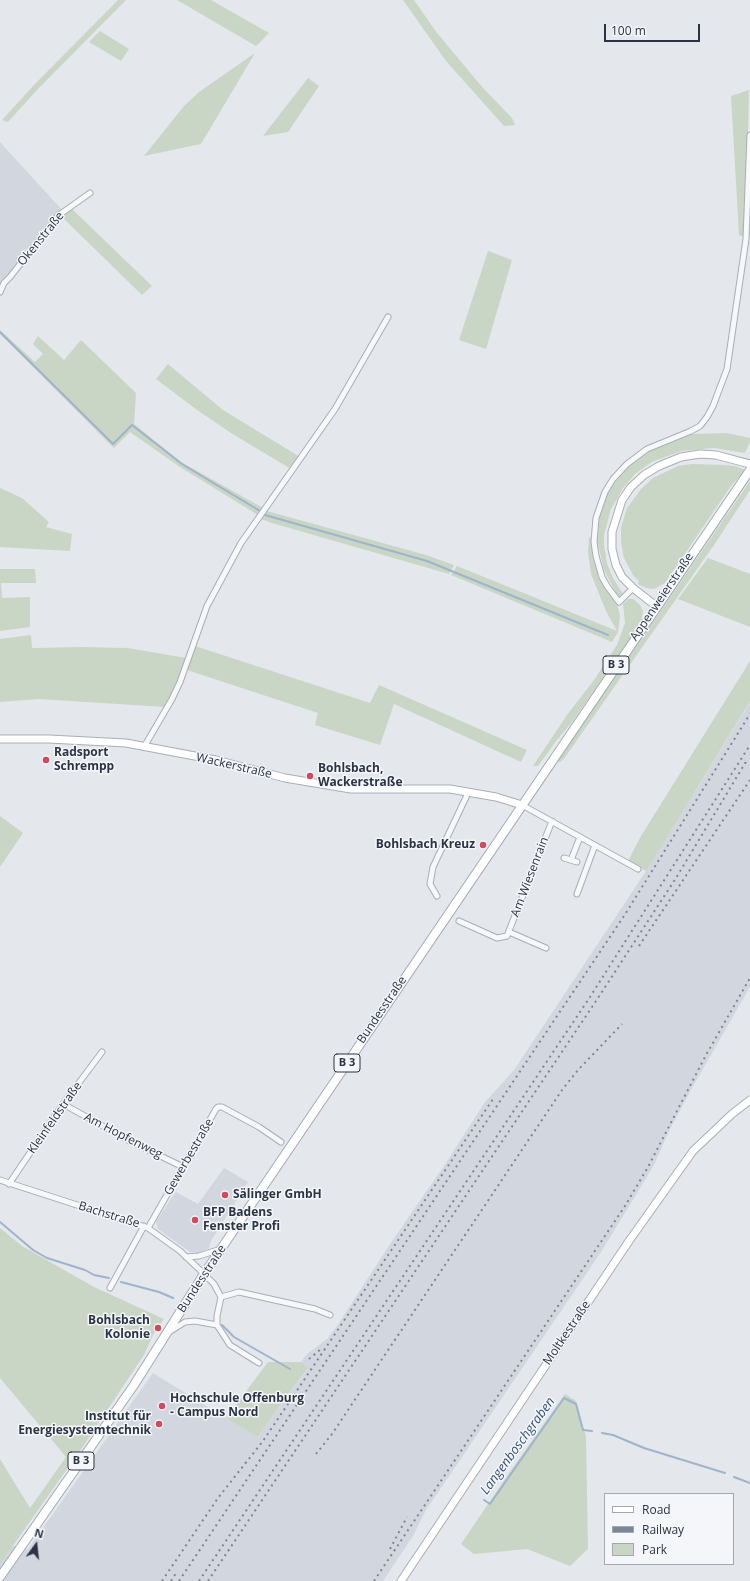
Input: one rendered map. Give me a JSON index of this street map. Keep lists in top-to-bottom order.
{
  "streets": {
    "main road": ["Appenweierstraße", "B 3", "Bundesstraße"],
    "street": [
      "Okenstraße",
      "Wackerstraße",
      "Am Wiesenrain",
      "Kleinfeldstraße",
      "Am Hopfenweg",
      "Gewerbestraße",
      "Bachstraße",
      "Moltkestraße"
    ]
  },
  "crossings": [
    ["Appenweierstraße", "Wackerstraße"],
    ["Appenweierstraße", "Bundesstraße"],
    ["Wackerstraße", "Am Wiesenrain"],
    ["Wackerstraße", "Bundesstraße"],
    ["Bundesstraße", "Bachstraße"],
    ["Kleinfeldstraße", "Am Hopfenweg"],
    ["Kleinfeldstraße", "Bachstraße"],
    ["Am Hopfenweg", "Gewerbestraße"],
    ["Gewerbestraße", "Bachstraße"]
  ],
  "water": ["Langenboschgraben"],
  "places": [
    "Radsport Schrempp",
    "Bohlsbach, Wackerstraße",
    "Bohlsbach Kreuz",
    "Sälinger GmbH",
    "BFP Badens Fenster Profi",
    "Bohlsbach Kolonie",
    "Hochschule Offenburg - Campus Nord",
    "Institut für Energiesystemtechnik"
  ],
  "legend": ["Road", "Railway", "Park"],
  "scale_bar": "100 m",
  "north": "top"
}
